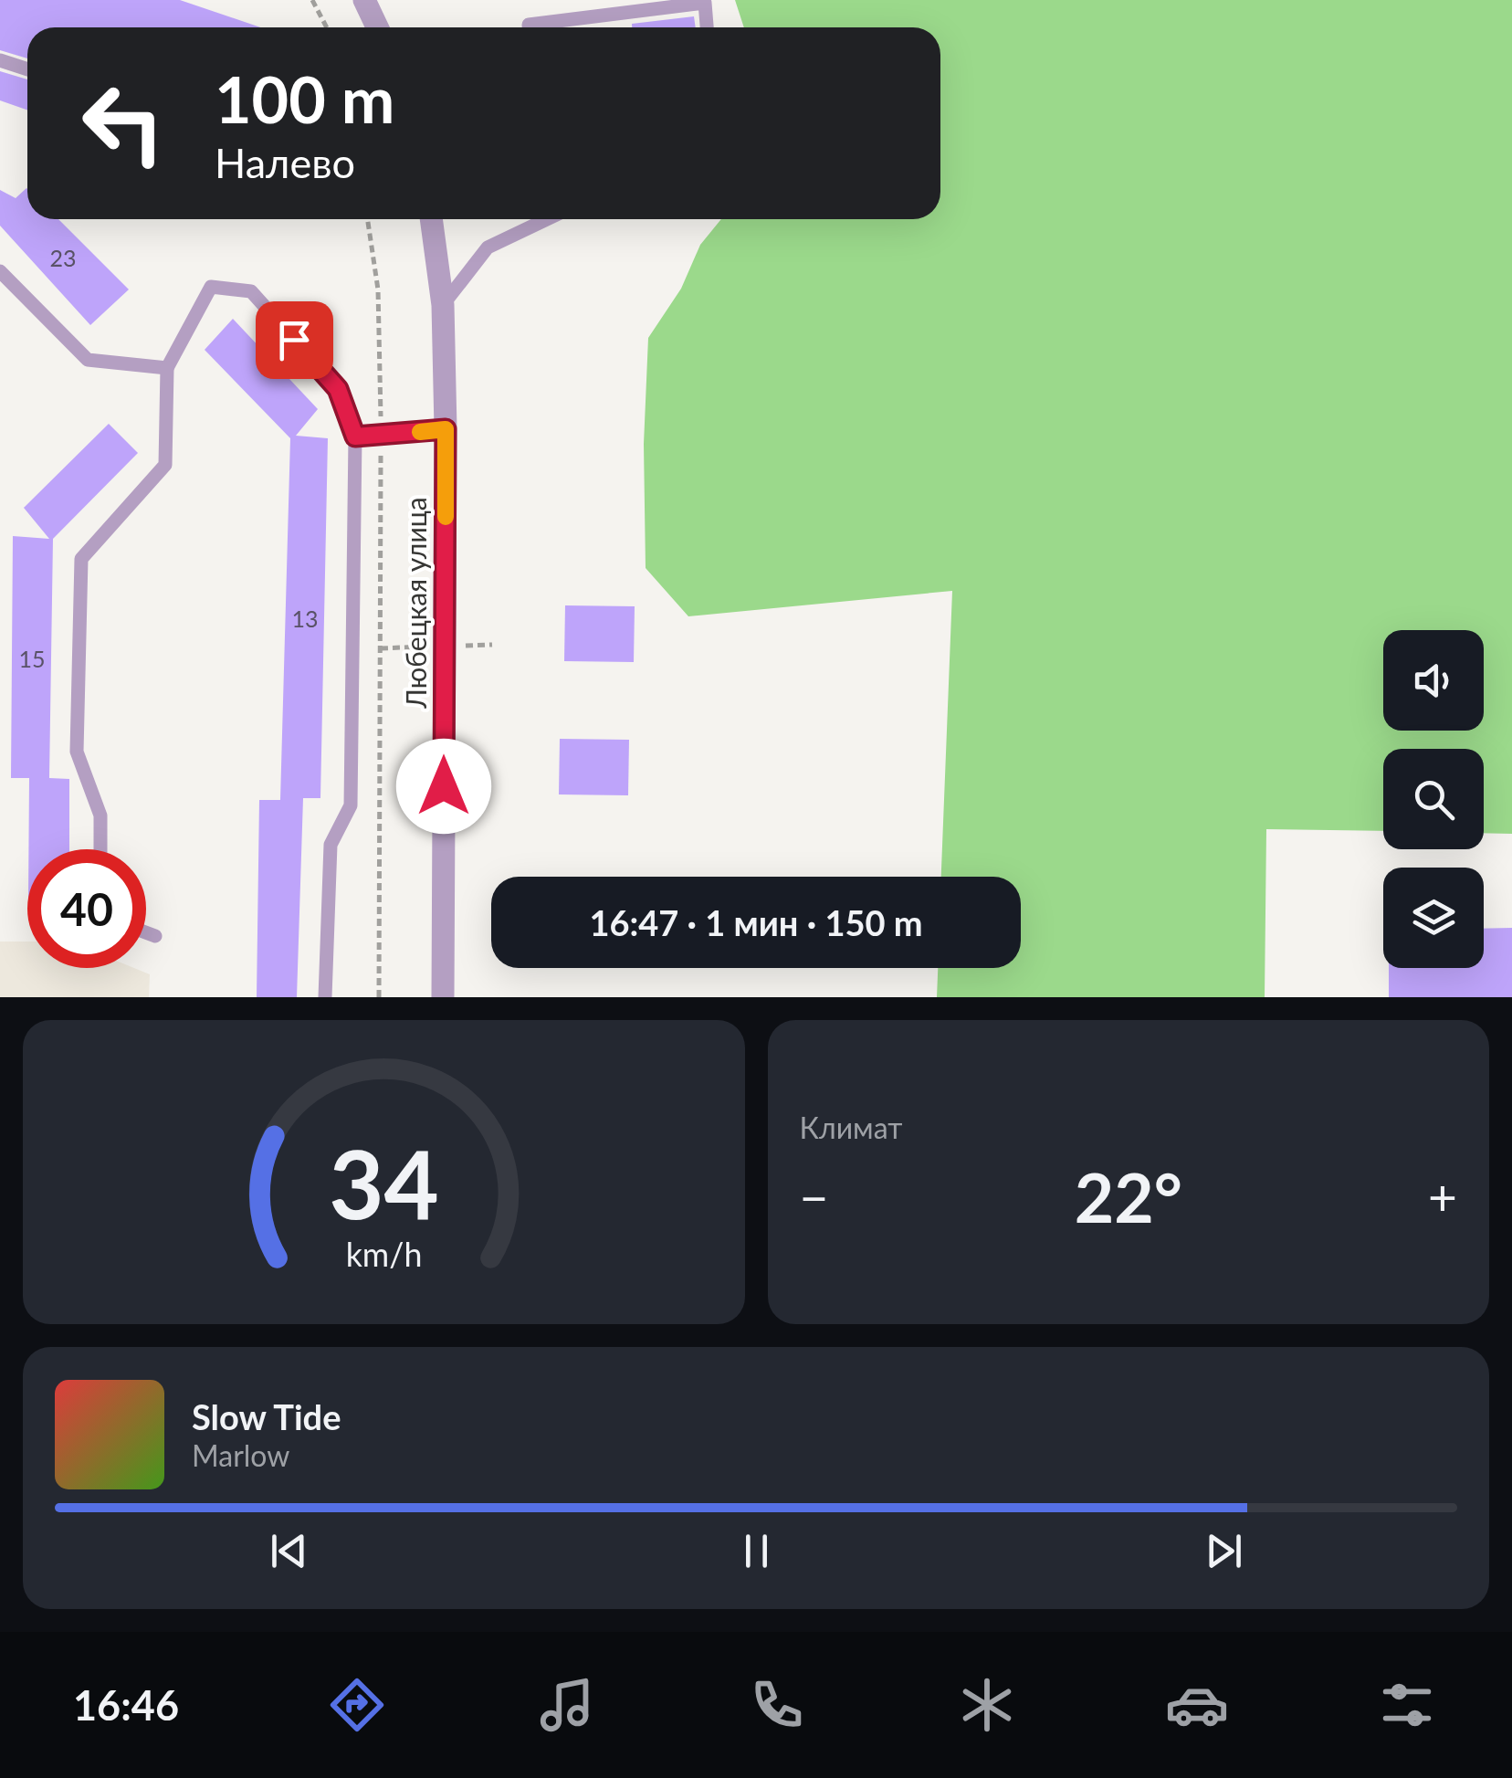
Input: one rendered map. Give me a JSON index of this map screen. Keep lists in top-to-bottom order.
{
  "streets": {
    "street": ["Любецкая улица"]
  },
  "house_numbers": ["23", "13", "15"],
  "page": {
    "turn": ["100 m", "Налево"],
    "limit": "40",
    "trip": "16:47 · 1 мин · 150 m",
    "tile": "Климат",
    "heat": ["−", "22°", "+"],
    "song": ["Slow Tide", "Marlow"],
    "tabs": "16:46",
    "gauge": ["34", "km/h"]
  }
}
